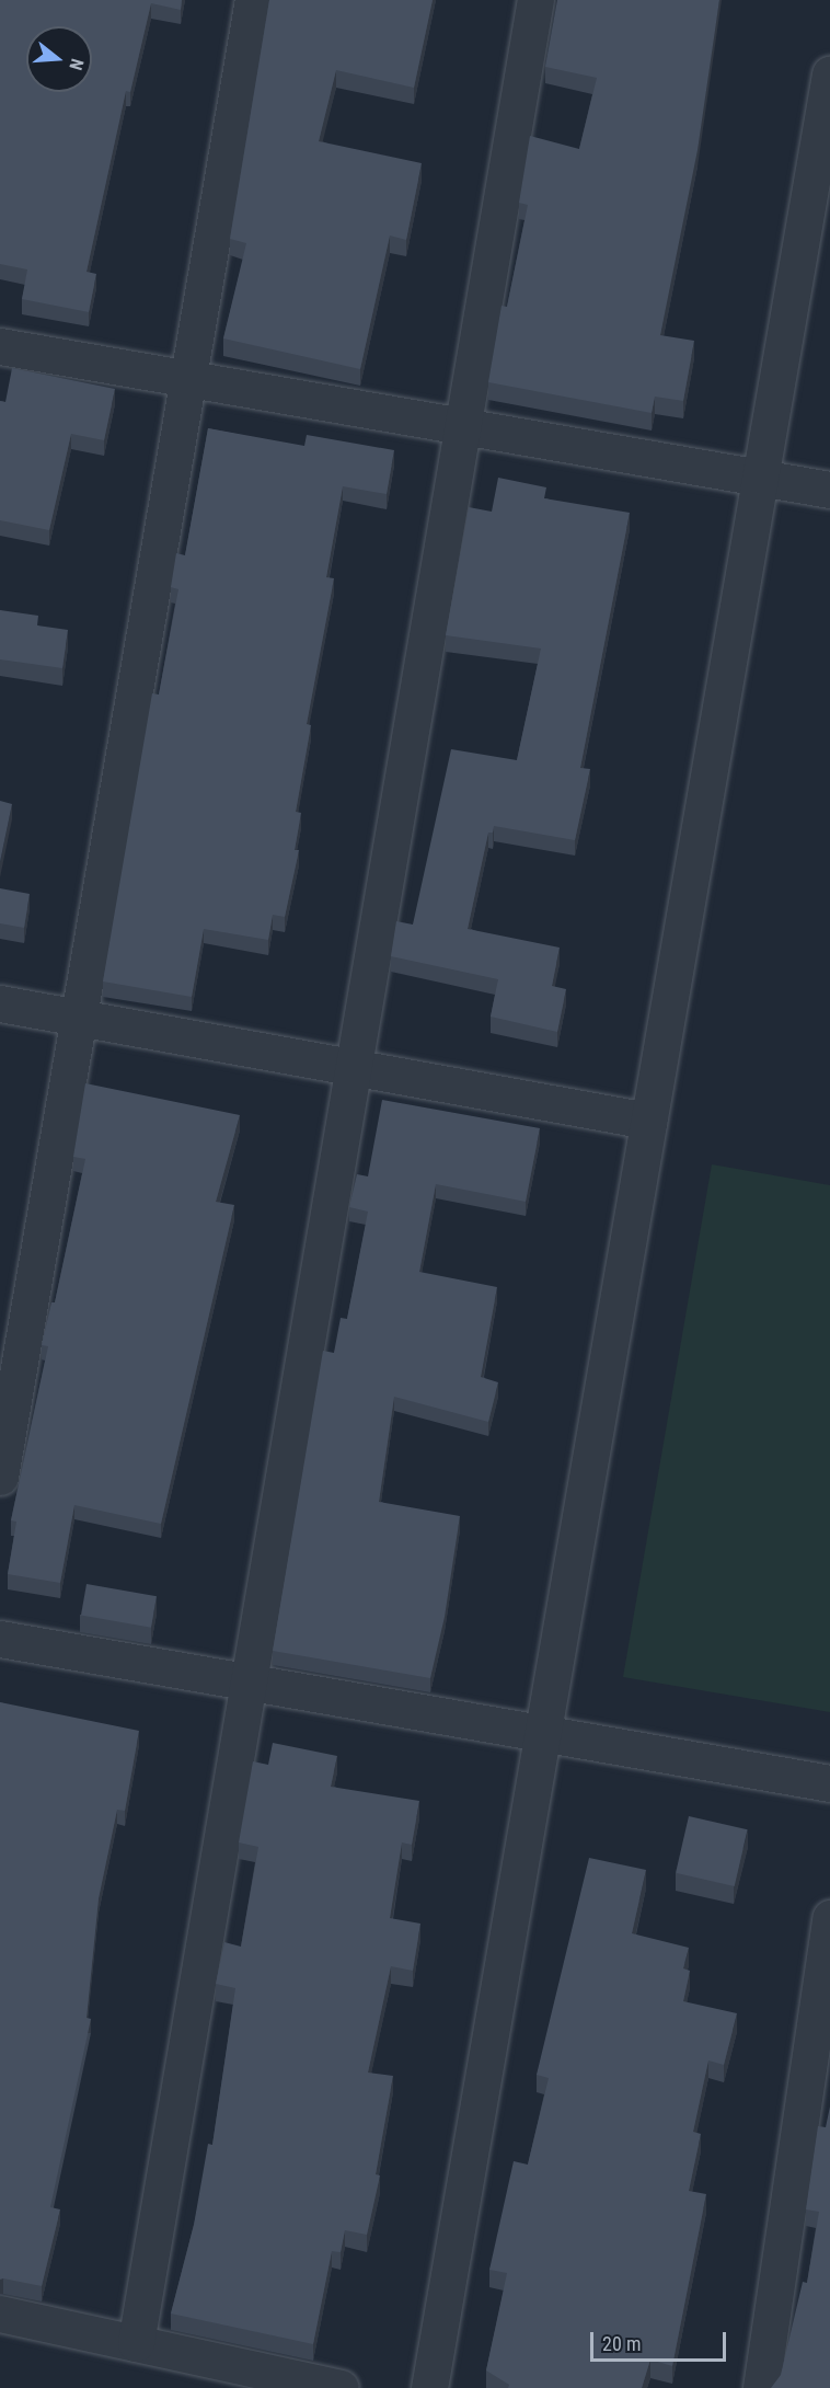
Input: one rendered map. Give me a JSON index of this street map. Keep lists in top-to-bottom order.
{
  "scale_bar": "20 m",
  "north": "right"
}
